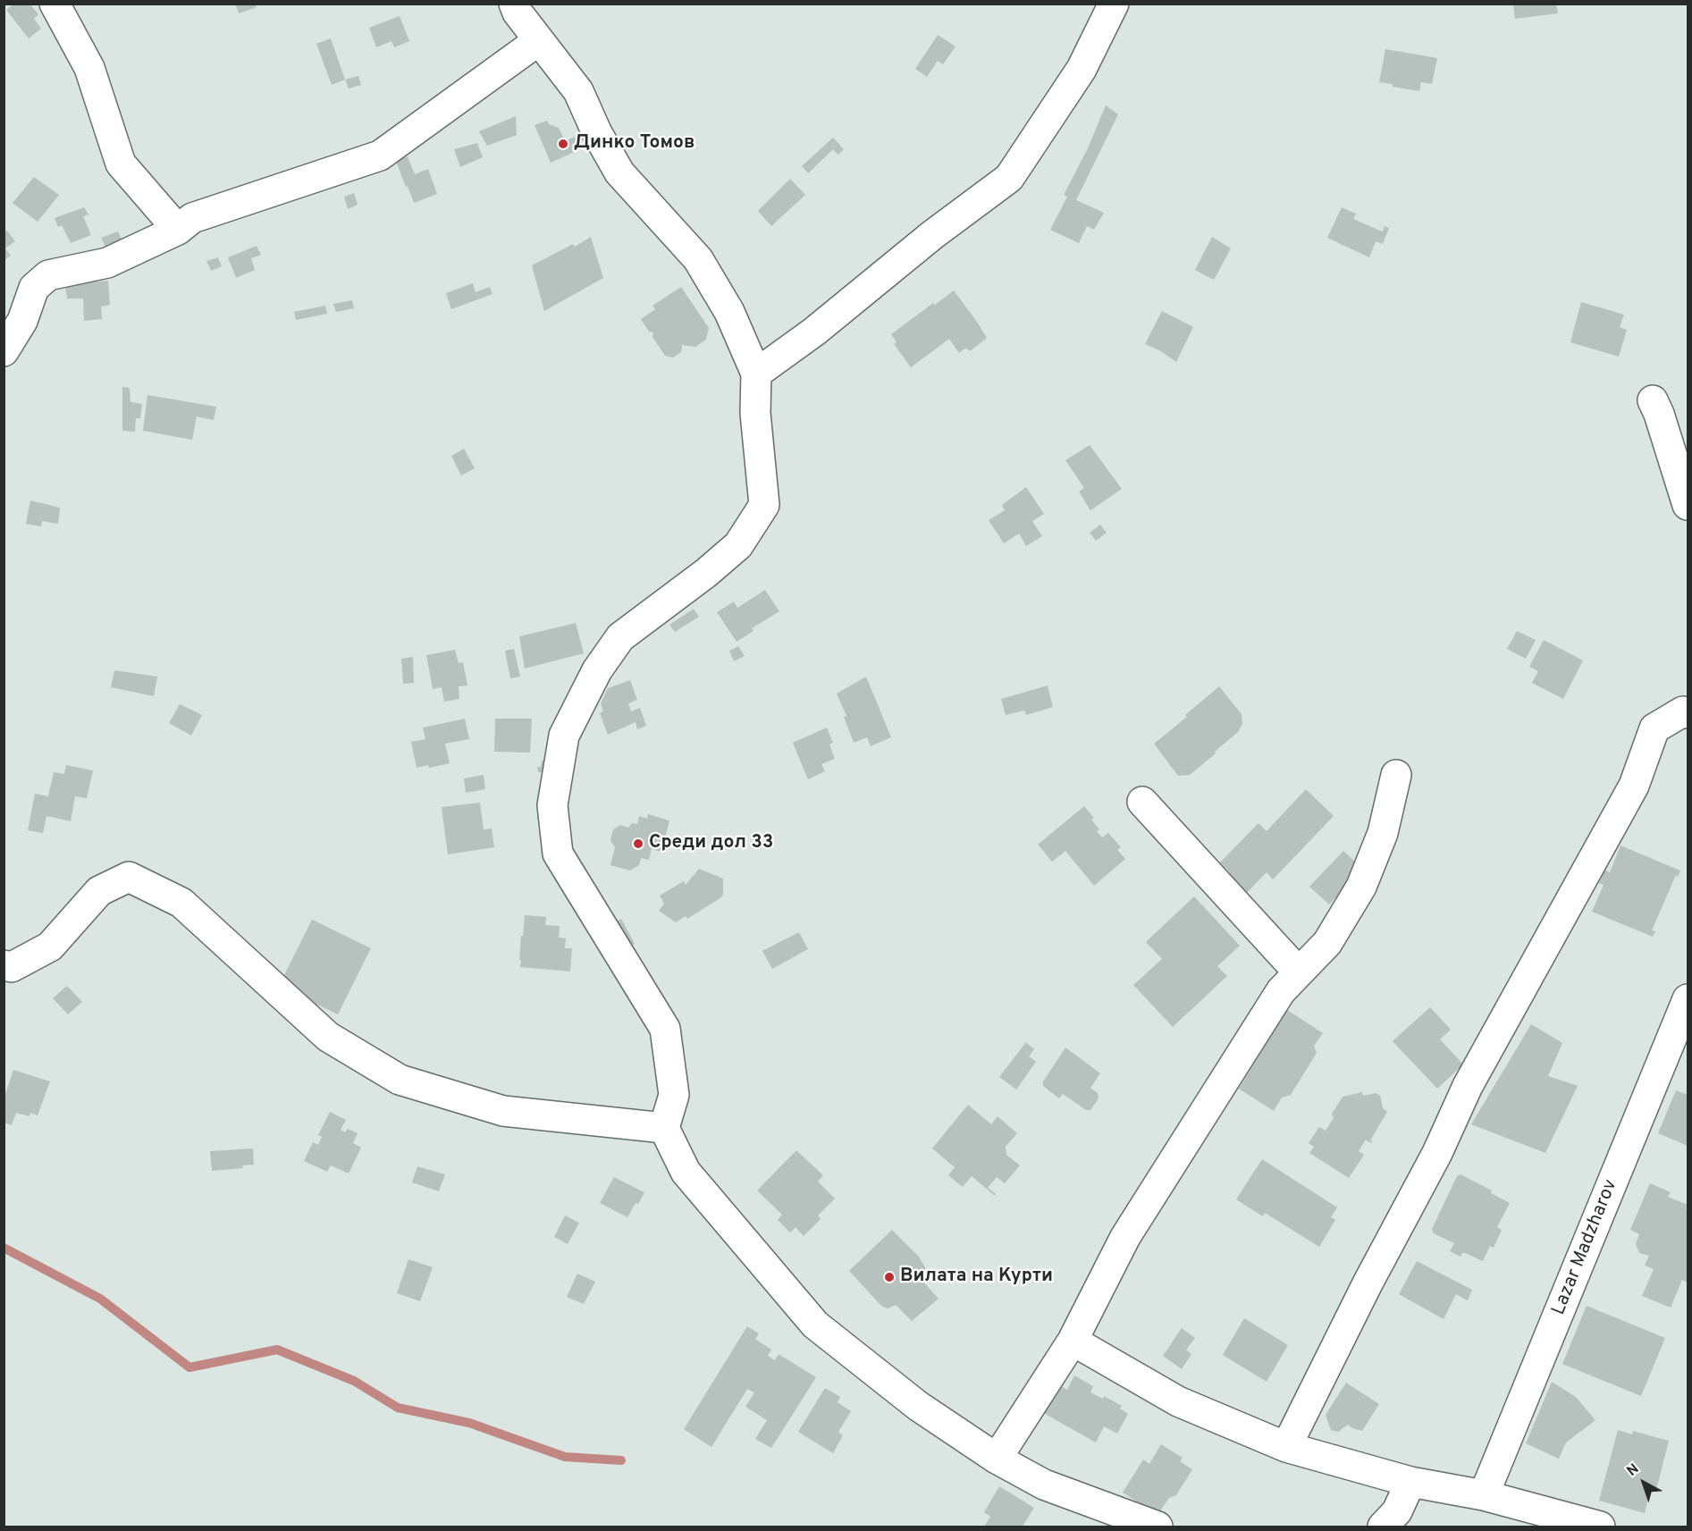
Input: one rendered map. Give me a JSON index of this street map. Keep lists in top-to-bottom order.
{
  "streets": {
    "street": ["Lazar Madzharov"]
  },
  "places": ["Динко Томов", "Среди дол 33", "Вилата на Курти"],
  "north": "top left"
}
